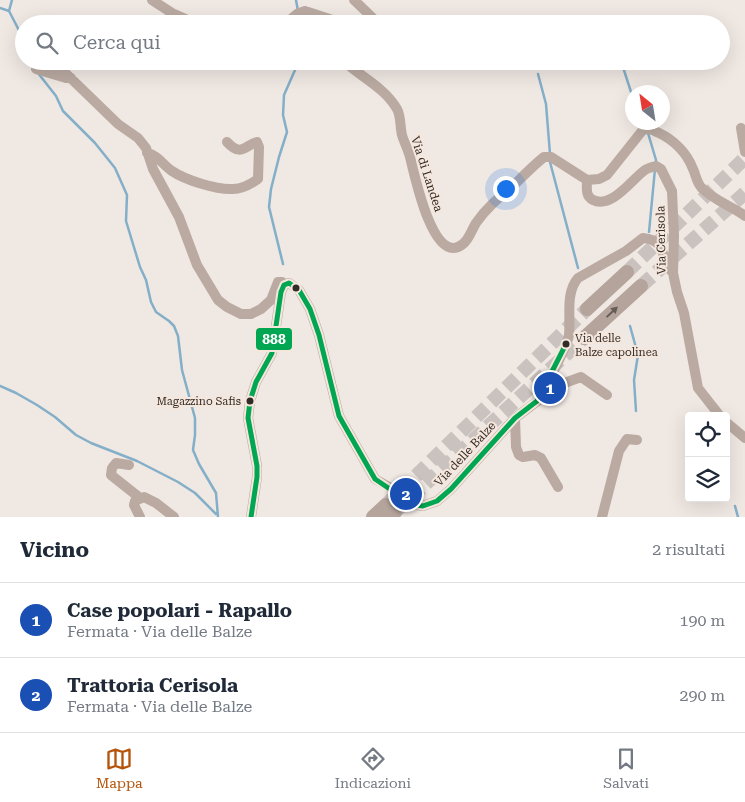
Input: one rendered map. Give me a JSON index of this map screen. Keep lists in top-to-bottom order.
{
  "streets": {
    "street": ["Via di Landea", "Via Cerisola", "Via delle Balze"]
  },
  "crossings": [
    ["Via di Landea", "Via Cerisola"],
    ["Via Cerisola", "Via delle Balze"]
  ],
  "places": ["Via delle Balze capolinea", "Magazzino Safis"],
  "lines": ["transit line 888"],
  "north": "top left",
  "page": {
    "search": "Cerca qui",
    "pins": ["1", "2"],
    "heading": ["Vicino", "2 risultati"],
    "list": [
      {
        "mark": "1",
        "name": "Case popolari - Rapallo",
        "note": "Fermata · Via delle Balze",
        "value": "190 m"
      },
      {
        "mark": "2",
        "name": "Trattoria Cerisola",
        "note": "Fermata · Via delle Balze",
        "value": "290 m"
      }
    ],
    "nav": ["Mappa", "Indicazioni", "Salvati"]
  }
}
